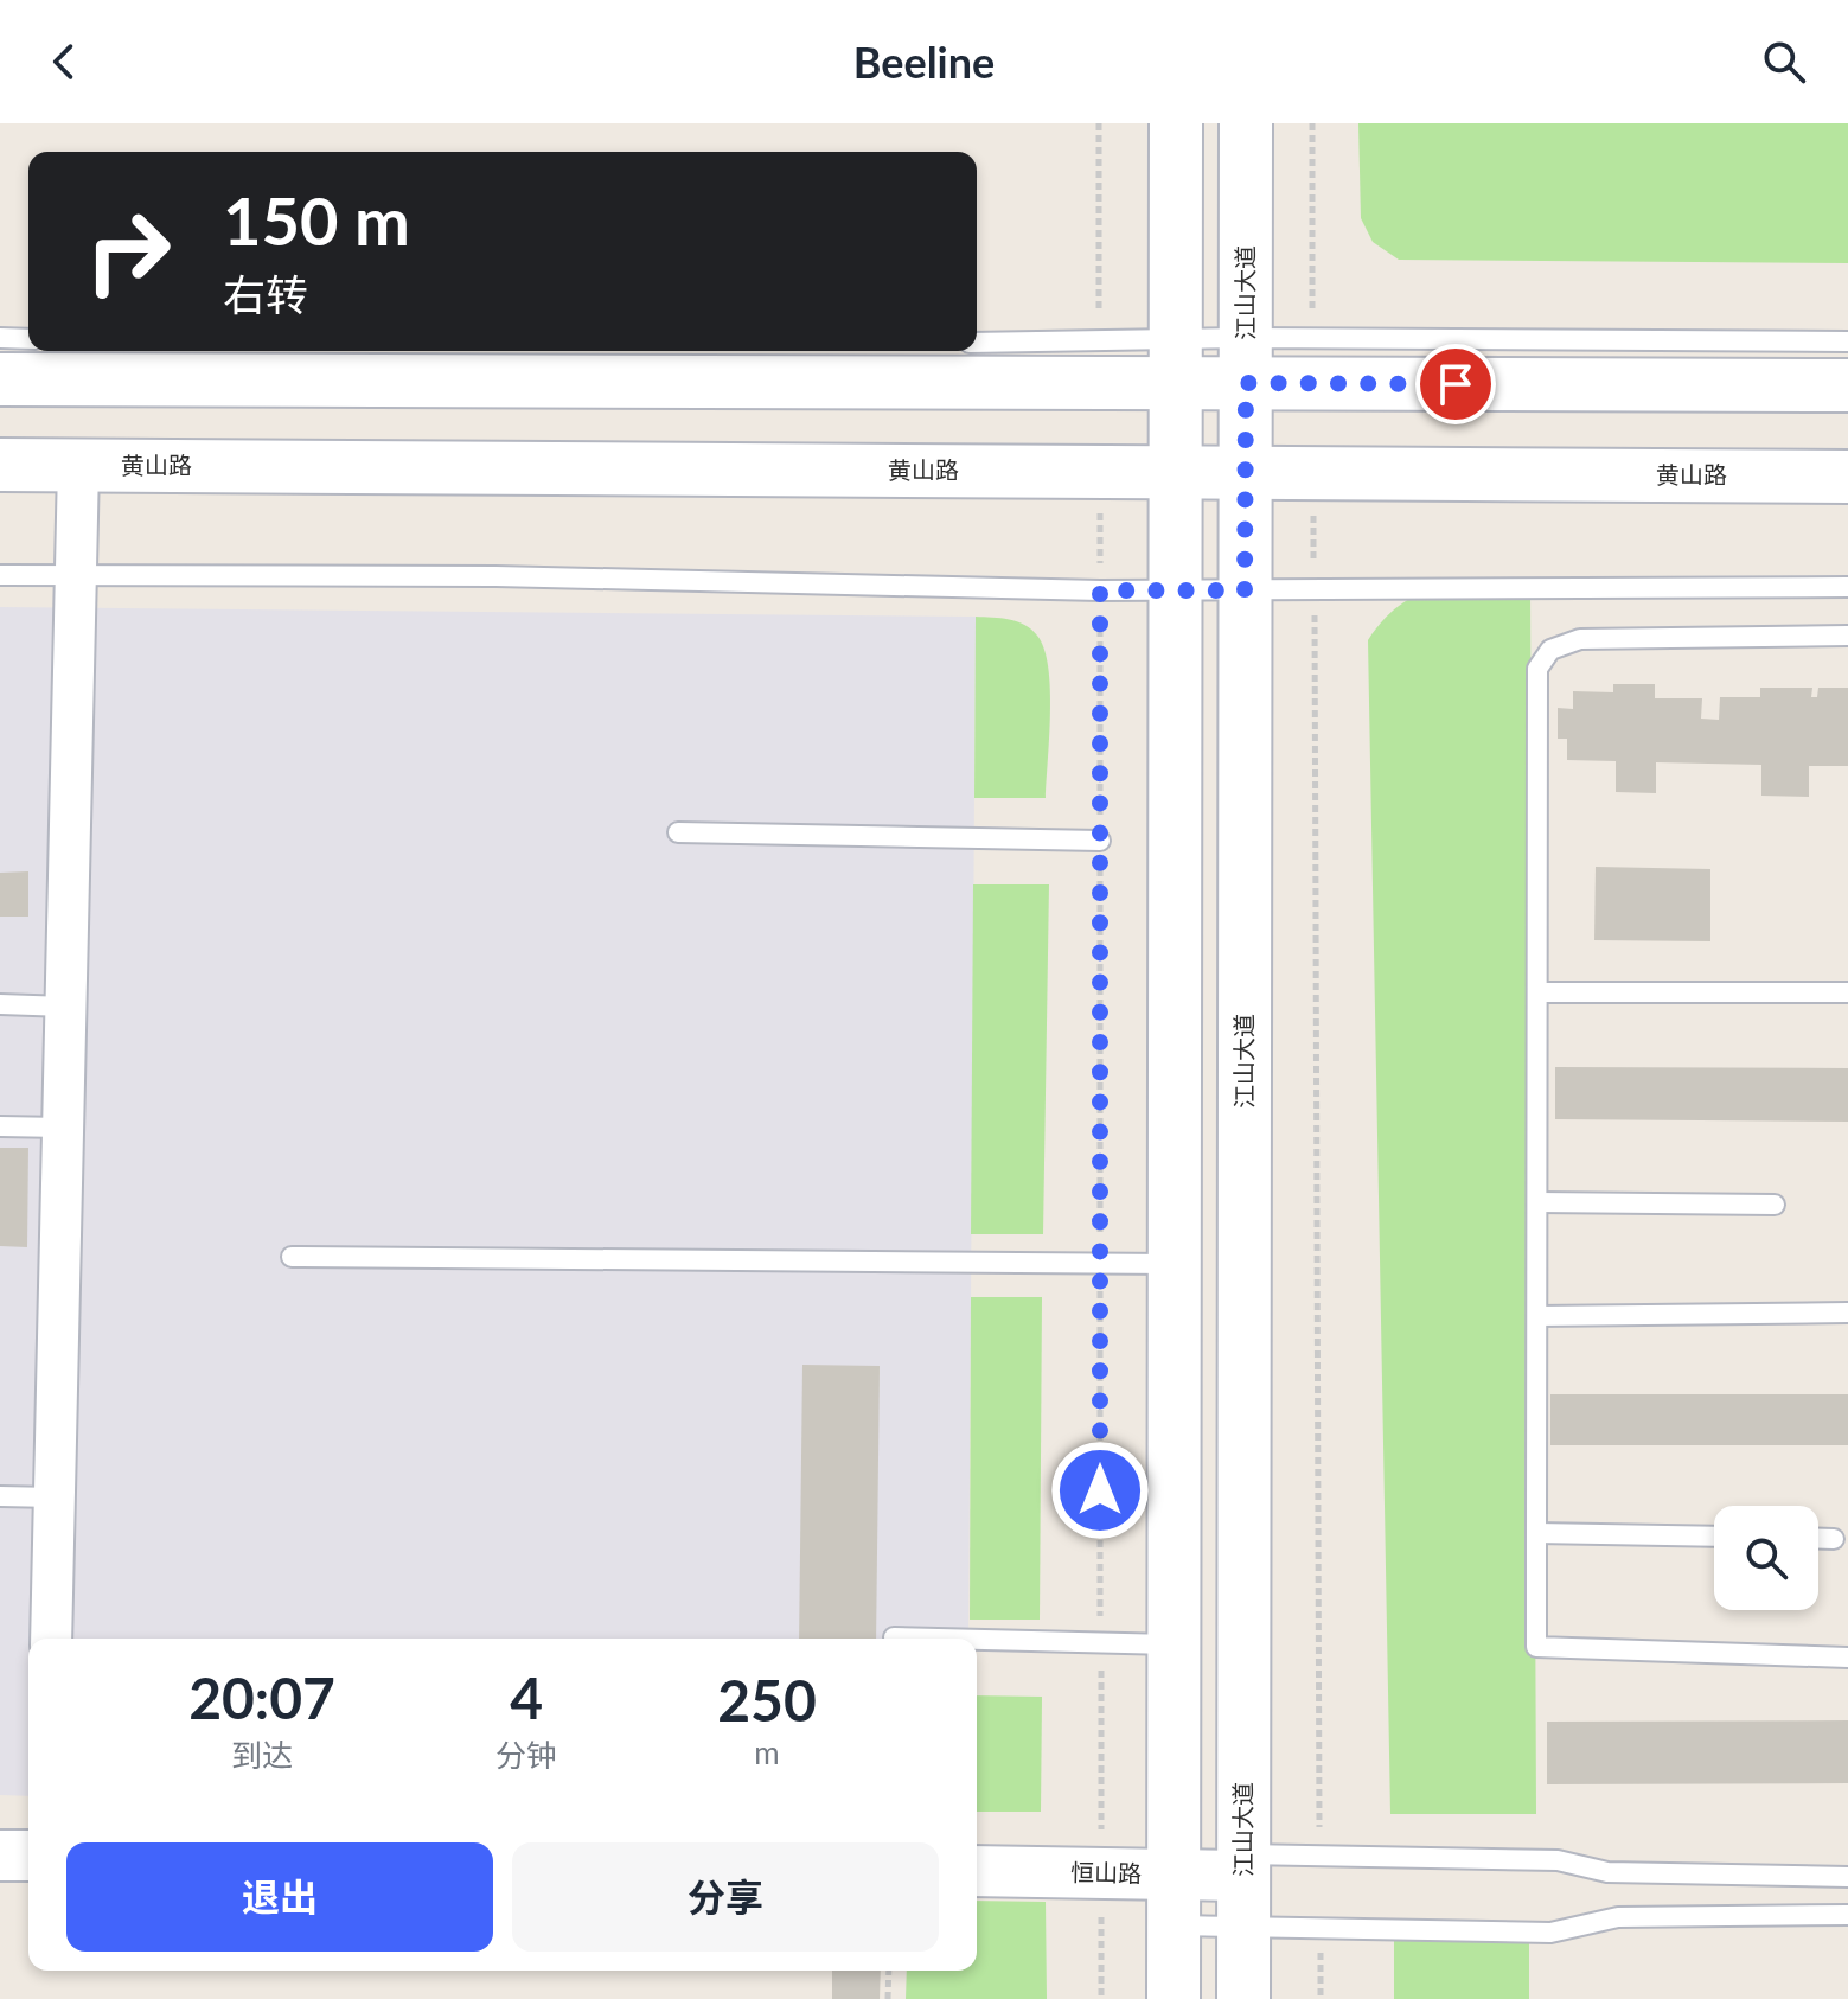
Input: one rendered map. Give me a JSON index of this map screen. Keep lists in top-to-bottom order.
{
  "streets": {
    "main road": ["江山大道", "黄山路"],
    "street": ["恒山路"]
  },
  "crossings": [
    ["江山大道", "黄山路"],
    ["江山大道", "恒山路"]
  ],
  "page": {
    "header": "Beeline",
    "turn": ["150 m", "右转"],
    "eta": [
      "20:07",
      "到达",
      "4",
      "分钟",
      "250",
      "m"
    ],
    "buttons": ["退出", "分享"]
  }
}
